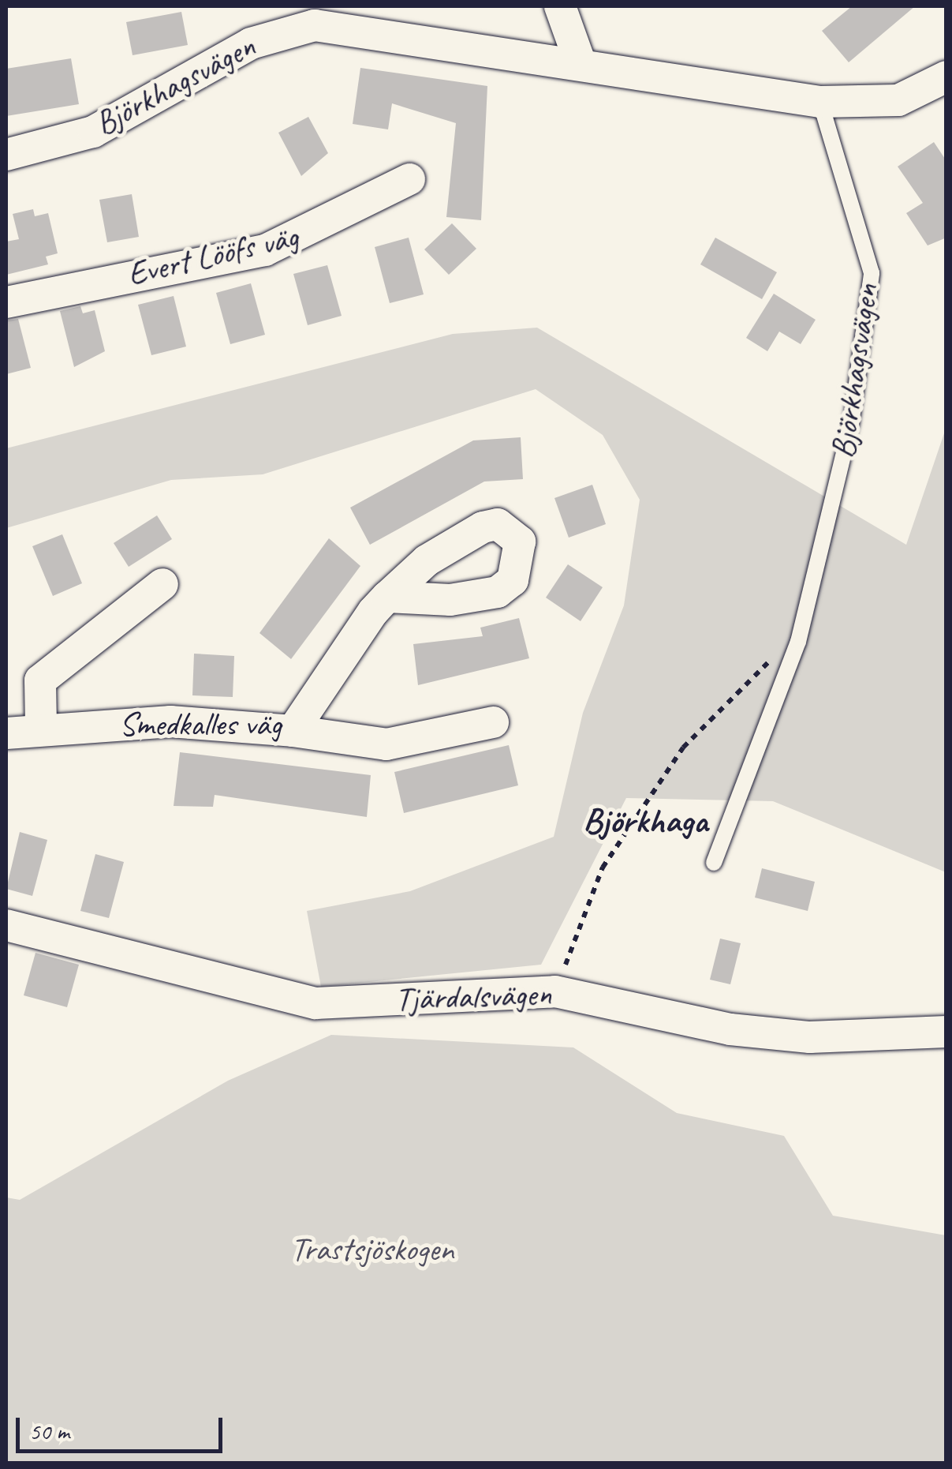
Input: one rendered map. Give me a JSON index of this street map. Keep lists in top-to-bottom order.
{
  "streets": {
    "street": [
      "Björkhagsvägen",
      "Evert Lööfs väg",
      "Smedkalles väg",
      "Tjärdalsvägen"
    ]
  },
  "districts": ["Björkhaga"],
  "parks": ["Trastsjöskogen"],
  "scale_bar": "50 m"
}
